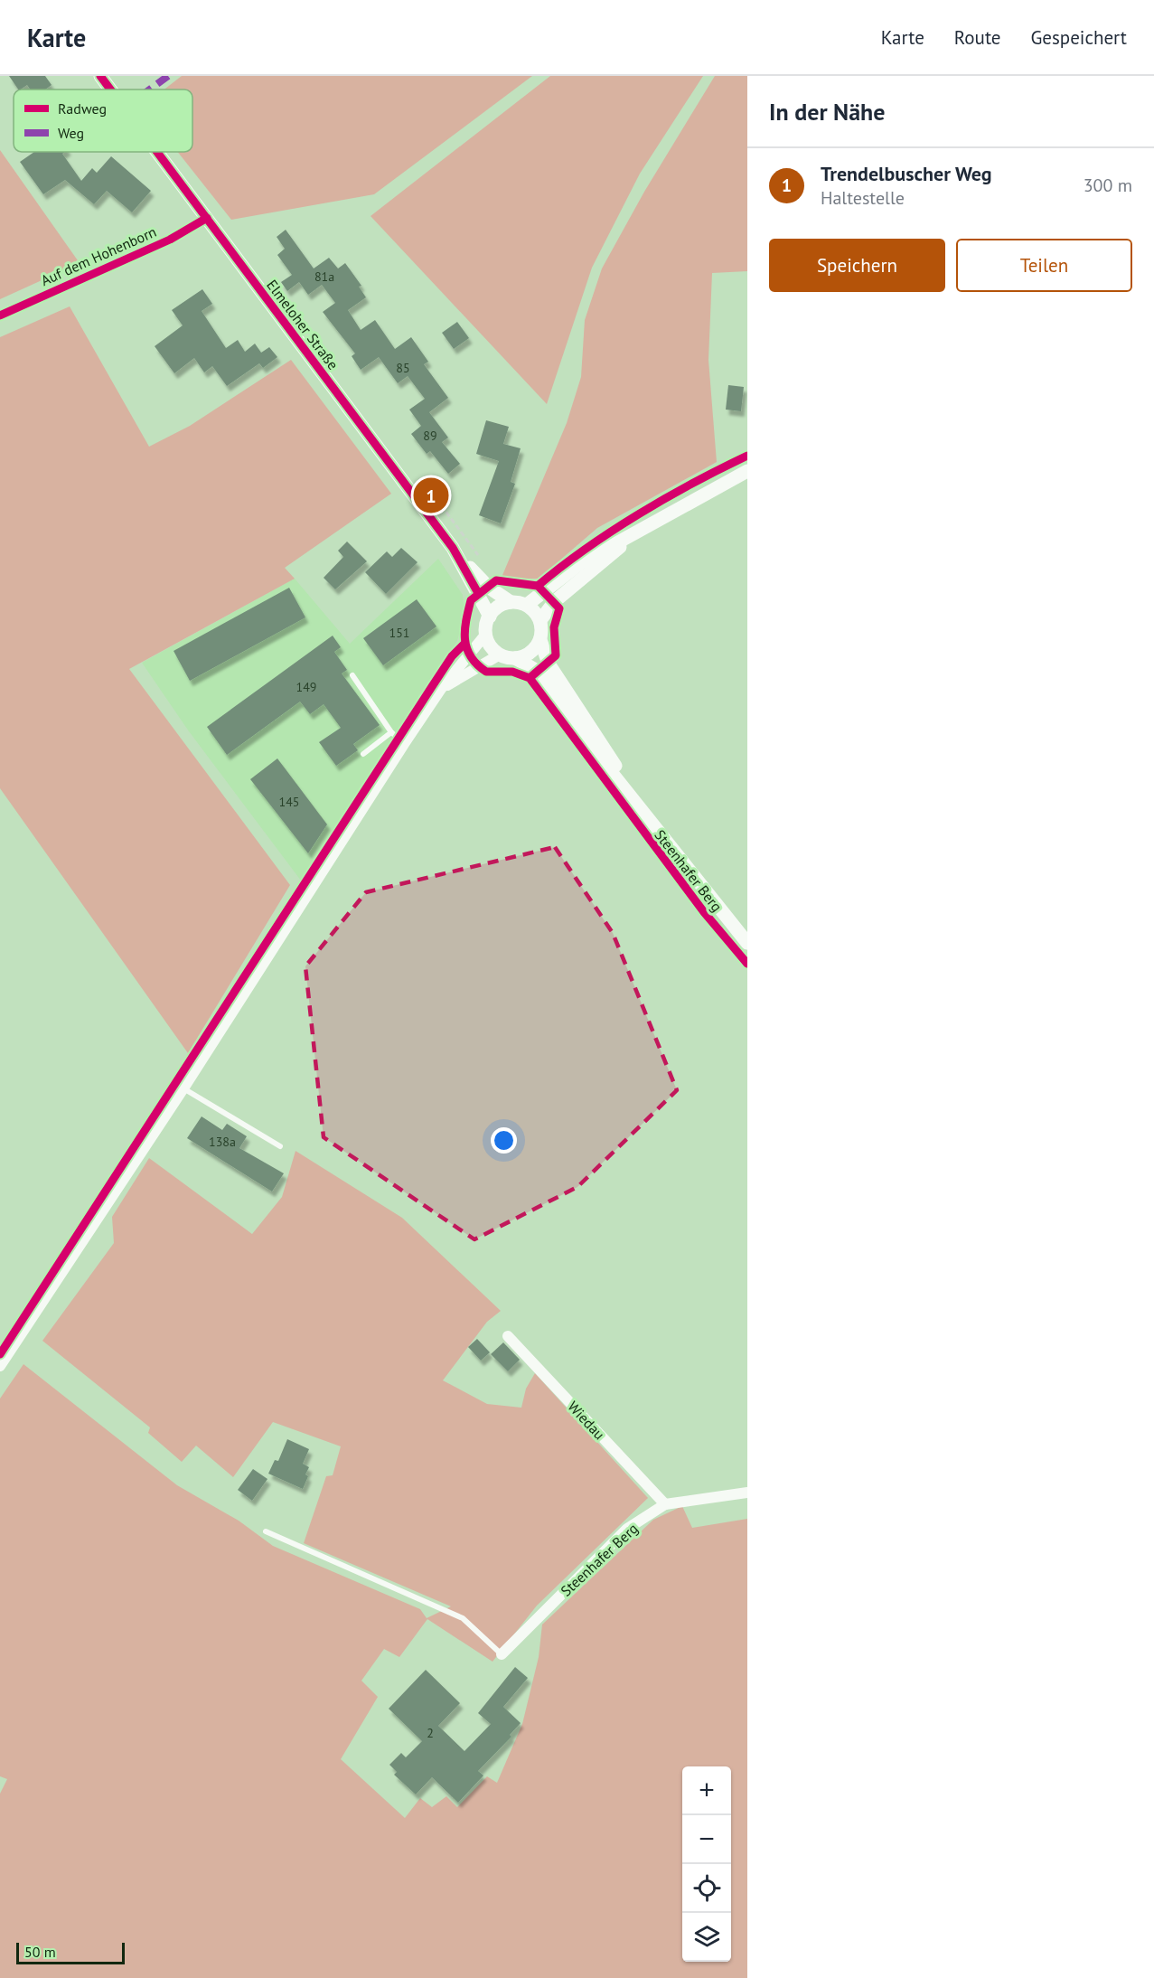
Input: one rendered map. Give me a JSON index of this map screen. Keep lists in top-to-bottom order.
{
  "streets": {
    "street": [
      "Auf dem Hohenborn",
      "Elmeloher Straße",
      "Steenhafer Berg",
      "Wiedau"
    ]
  },
  "crossings": [
    ["Auf dem Hohenborn", "Elmeloher Straße"],
    ["Elmeloher Straße", "Steenhafer Berg"],
    ["Steenhafer Berg", "Wiedau"]
  ],
  "house_numbers": [
    "81a",
    "85",
    "89",
    "151",
    "149",
    "145",
    "138a",
    "2"
  ],
  "legend": ["Radweg", "Weg"],
  "scale_bar": "50 m",
  "page": {
    "header": "Karte",
    "nav": ["Karte", "Route", "Gespeichert"],
    "heading": "In der Nähe",
    "list": [
      {
        "mark": "1",
        "name": "Trendelbuscher Weg",
        "note": "Haltestelle",
        "value": "300 m"
      }
    ],
    "buttons": ["Speichern", "Teilen"],
    "pins": "1",
    "map_buttons": ["+", "−"],
    "scale": "50 m"
  }
}
